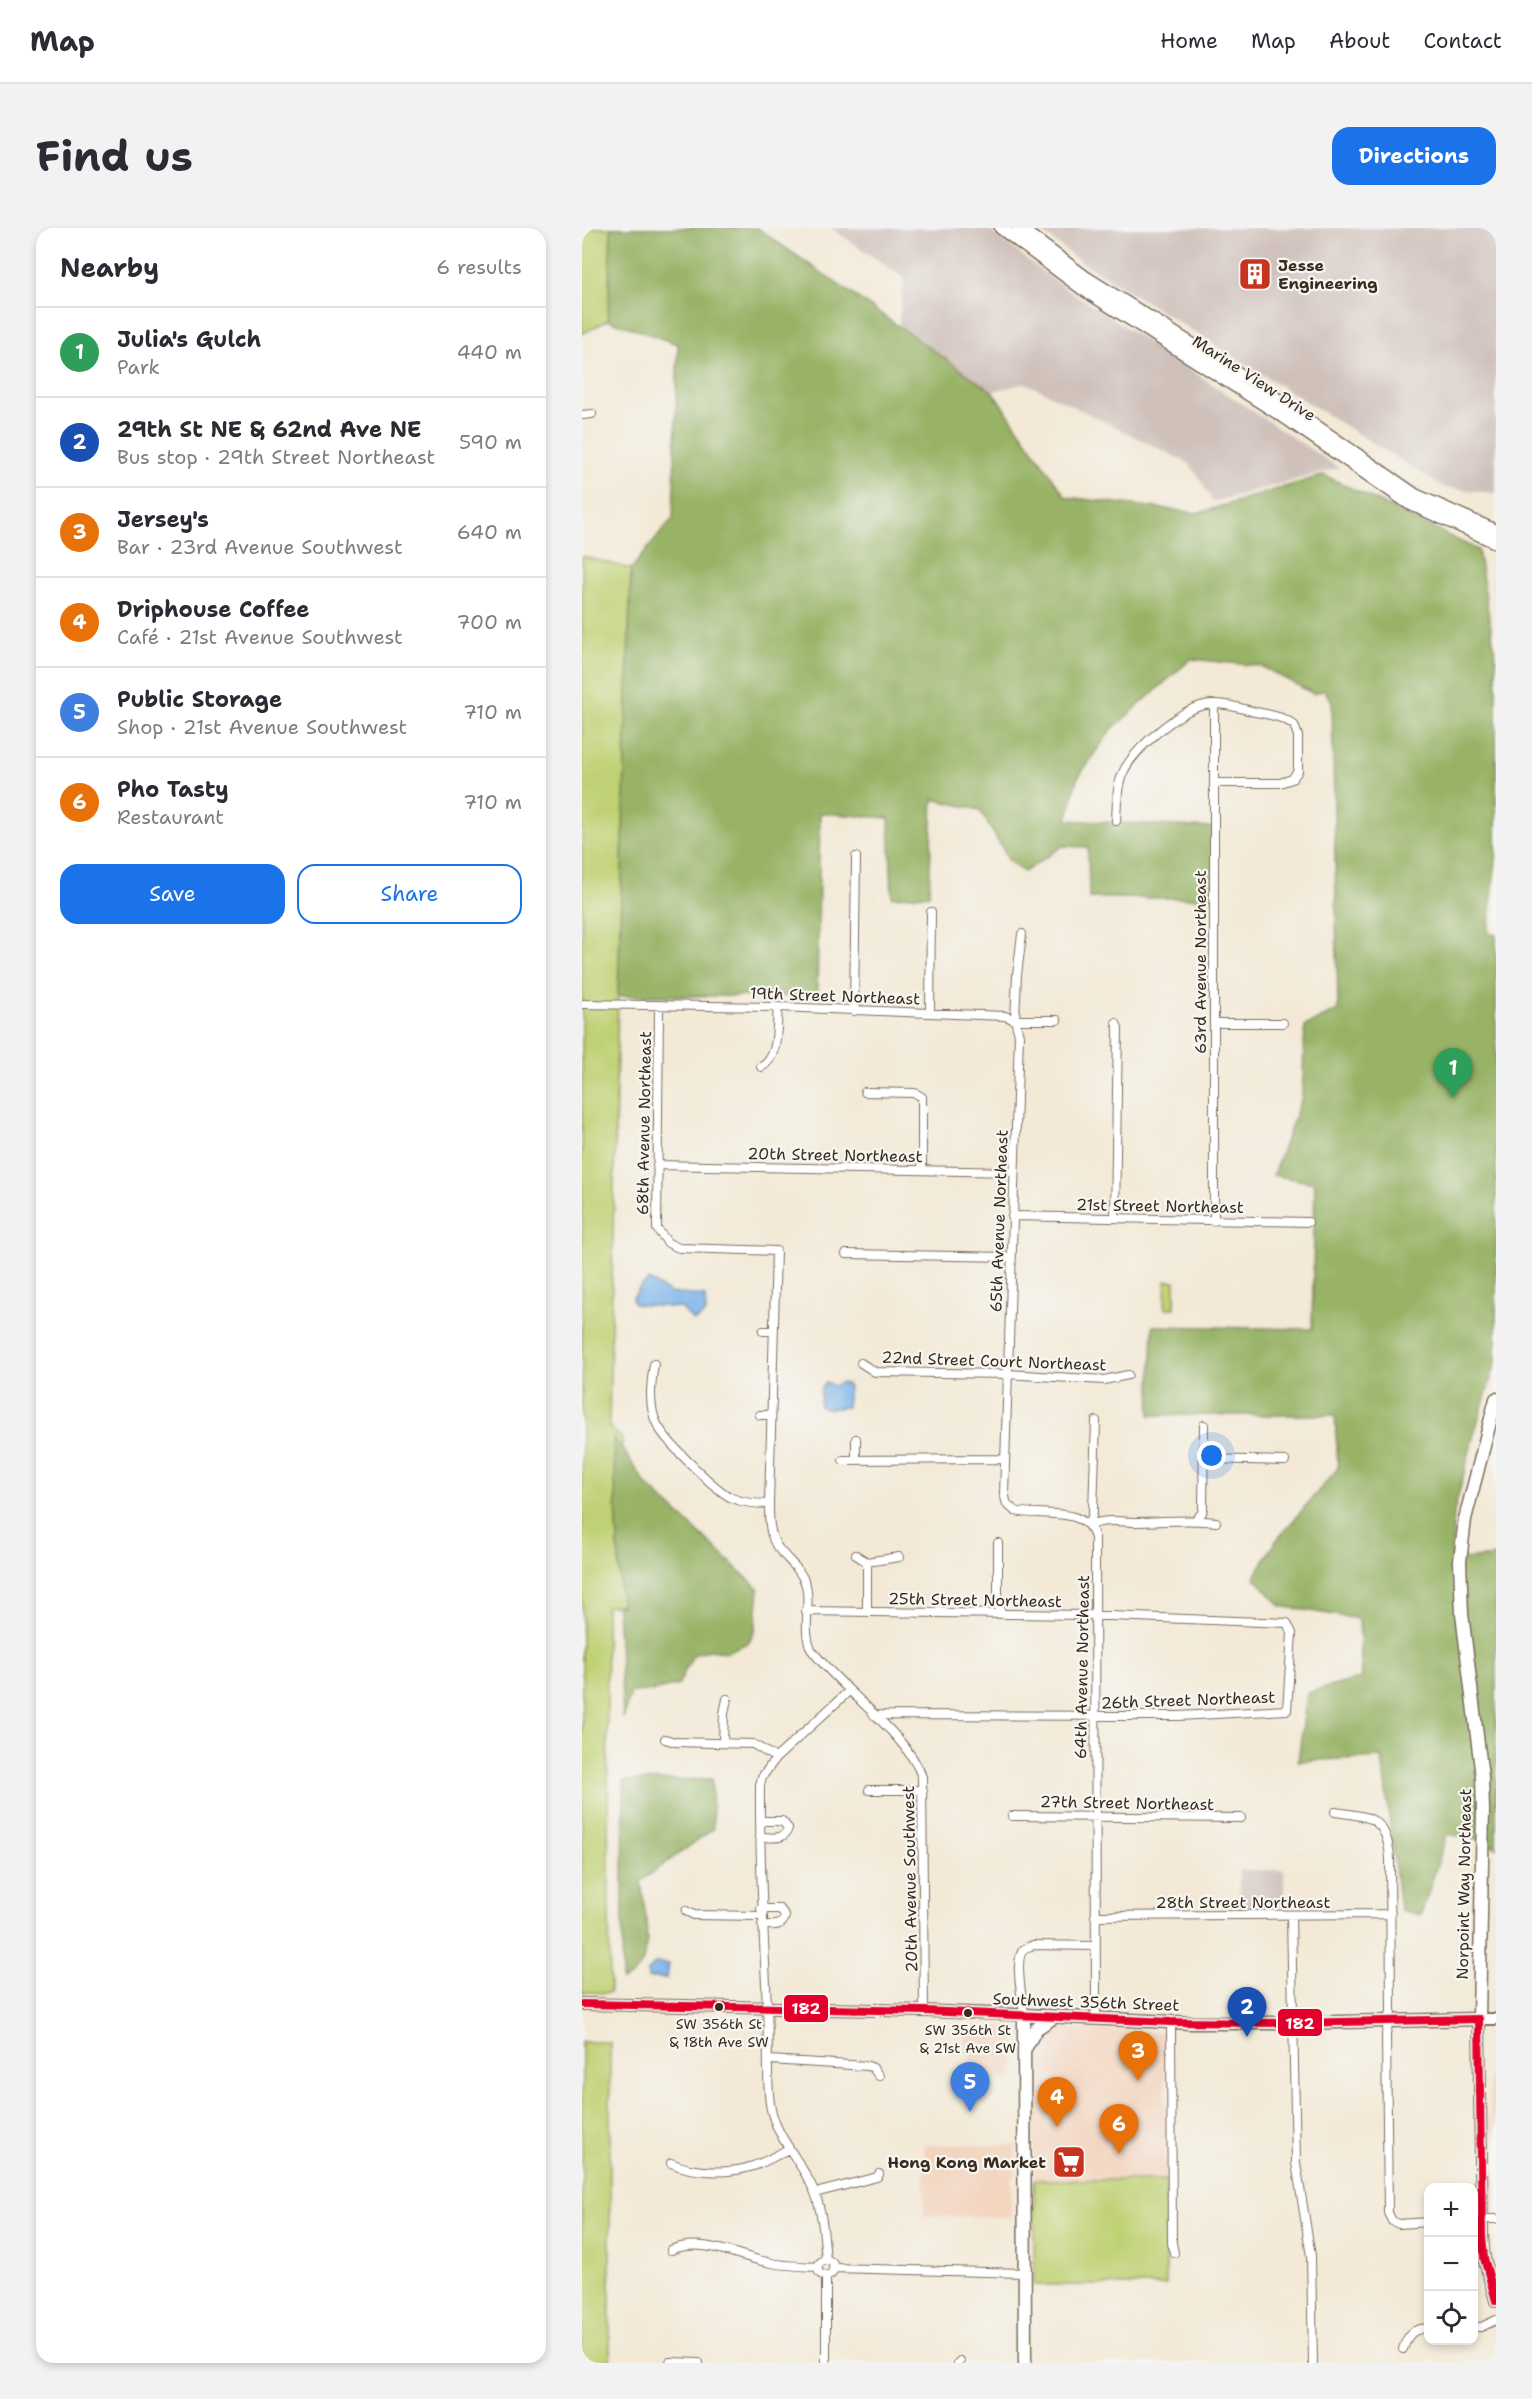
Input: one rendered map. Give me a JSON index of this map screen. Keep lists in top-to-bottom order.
{
  "streets": {
    "main road": ["Marine View Drive", "Norpoint Way Northeast", "Southwest 356th Street"],
    "street": [
      "63rd Avenue Northeast",
      "19th Street Northeast",
      "68th Avenue Northeast",
      "20th Street Northeast",
      "21st Street Northeast",
      "65th Avenue Northeast",
      "22nd Street Court Northeast",
      "25th Street Northeast",
      "64th Avenue Northeast",
      "26th Street Northeast",
      "27th Street Northeast",
      "20th Avenue Southwest",
      "28th Street Northeast"
    ]
  },
  "crossings": [
    ["63rd Avenue Northeast", "21st Street Northeast"],
    ["19th Street Northeast", "68th Avenue Northeast"],
    ["19th Street Northeast", "65th Avenue Northeast"],
    ["68th Avenue Northeast", "20th Street Northeast"],
    ["68th Avenue Northeast", "20th Avenue Southwest"],
    ["20th Street Northeast", "65th Avenue Northeast"],
    ["21st Street Northeast", "65th Avenue Northeast"],
    ["65th Avenue Northeast", "22nd Street Court Northeast"],
    ["65th Avenue Northeast", "64th Avenue Northeast"],
    ["25th Street Northeast", "64th Avenue Northeast"],
    ["25th Street Northeast", "26th Street Northeast"],
    ["25th Street Northeast", "20th Avenue Southwest"],
    ["64th Avenue Northeast", "26th Street Northeast"],
    ["64th Avenue Northeast", "27th Street Northeast"],
    ["64th Avenue Northeast", "28th Street Northeast"],
    ["64th Avenue Northeast", "Southwest 356th Street"],
    ["26th Street Northeast", "20th Avenue Southwest"],
    ["20th Avenue Southwest", "Southwest 356th Street"],
    ["Norpoint Way Northeast", "Southwest 356th Street"]
  ],
  "places": {
    "building": ["Jesse Engineering"],
    "other": ["SW 356th St & 18th Ave SW", "SW 356th St & 21st Ave SW"],
    "supermarket": ["Hong Kong Market"]
  },
  "lines": ["transit line 182"],
  "page": {
    "header": "Map",
    "nav": [
      "Home",
      "Map",
      "About",
      "Contact"
    ],
    "buttons": [
      "Directions",
      ["Save", "Share"]
    ],
    "title": "Find us",
    "heading": ["Nearby", "6 results"],
    "list": [
      {
        "mark": "1",
        "name": "Julia's Gulch",
        "note": "Park",
        "value": "440 m"
      },
      {
        "mark": "2",
        "name": "29th St NE & 62nd Ave NE",
        "note": "Bus stop · 29th Street Northeast",
        "value": "590 m"
      },
      {
        "mark": "3",
        "name": "Jersey's",
        "note": "Bar · 23rd Avenue Southwest",
        "value": "640 m"
      },
      {
        "mark": "4",
        "name": "Driphouse Coffee",
        "note": "Café · 21st Avenue Southwest",
        "value": "700 m"
      },
      {
        "mark": "5",
        "name": "Public Storage",
        "note": "Shop · 21st Avenue Southwest",
        "value": "710 m"
      },
      {
        "mark": "6",
        "name": "Pho Tasty",
        "note": "Restaurant",
        "value": "710 m"
      }
    ],
    "pins": [
      "1",
      "2",
      "3",
      "5",
      "4",
      "6"
    ],
    "map_buttons": ["+", "−"]
  }
}
